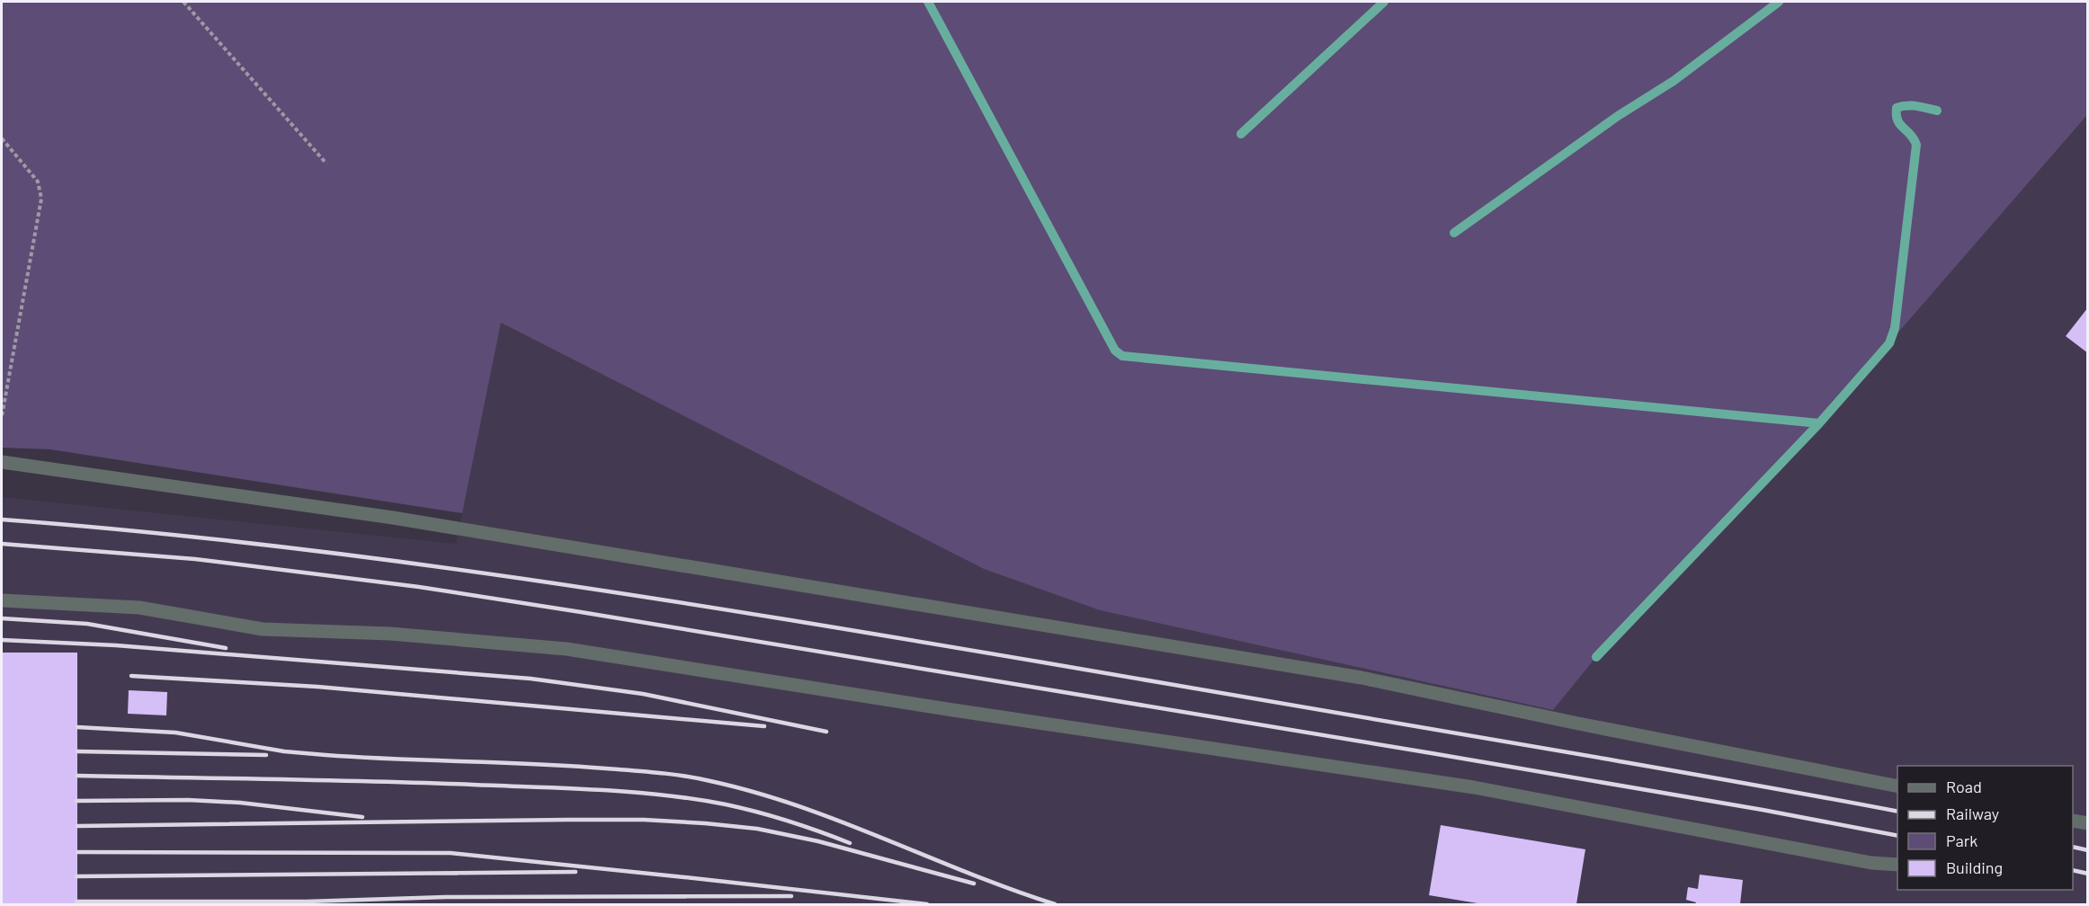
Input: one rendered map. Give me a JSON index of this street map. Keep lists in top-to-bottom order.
{
  "legend": [
    "Road",
    "Railway",
    "Park",
    "Building"
  ]
}
